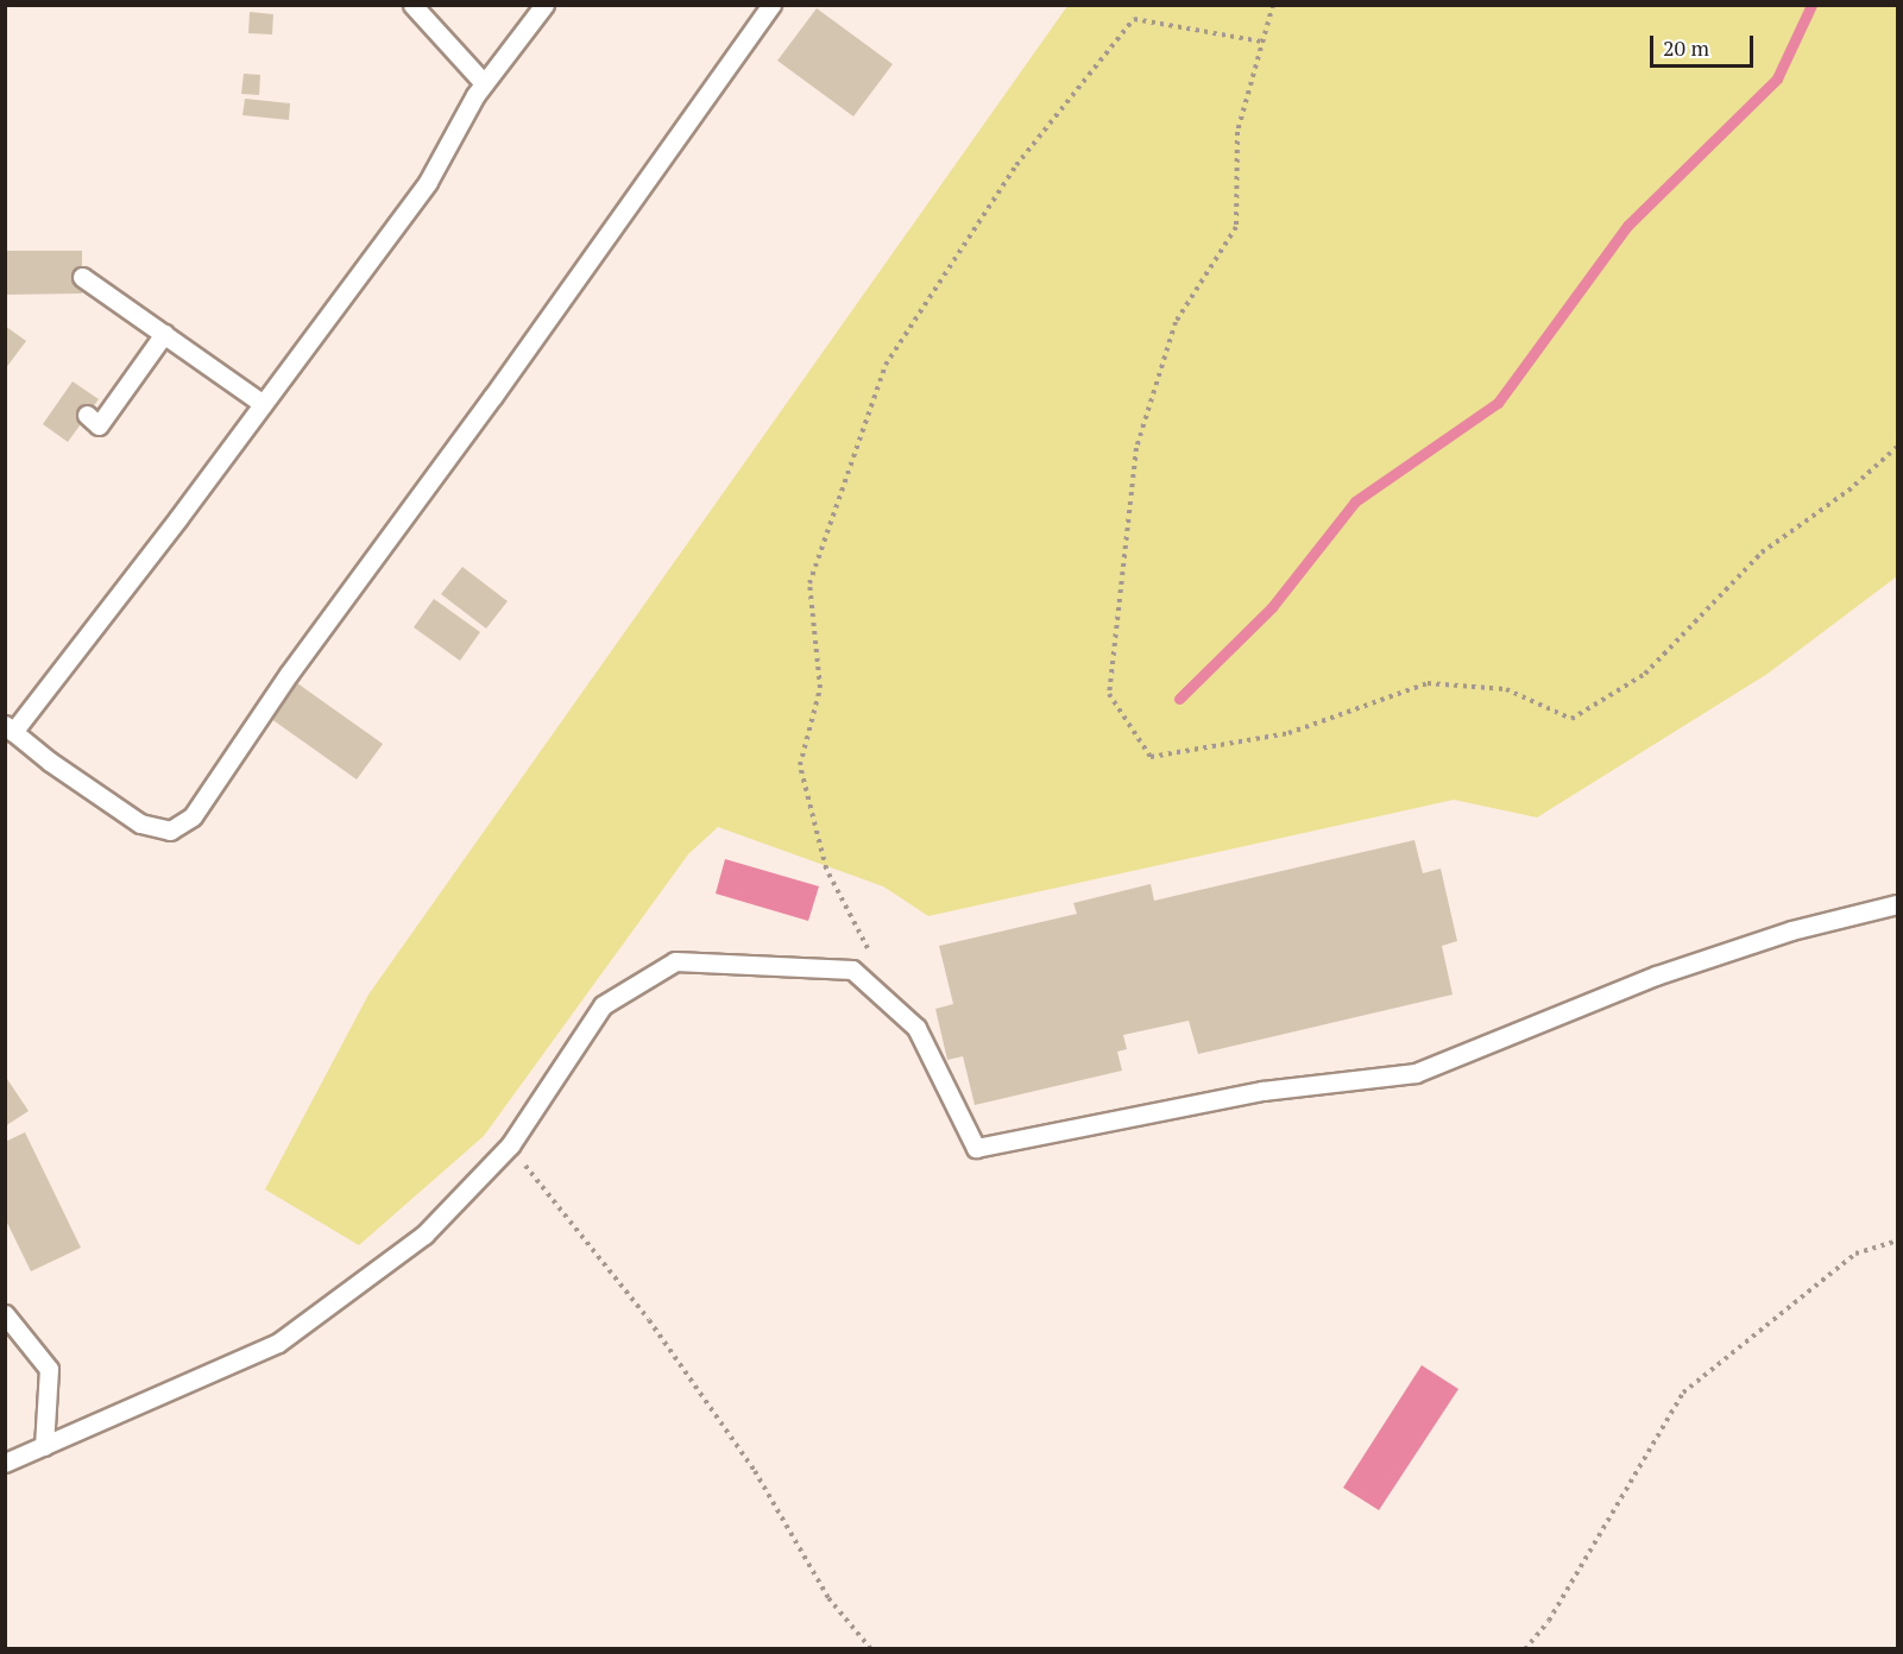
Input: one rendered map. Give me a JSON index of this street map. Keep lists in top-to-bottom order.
{
  "scale_bar": "20 m"
}
